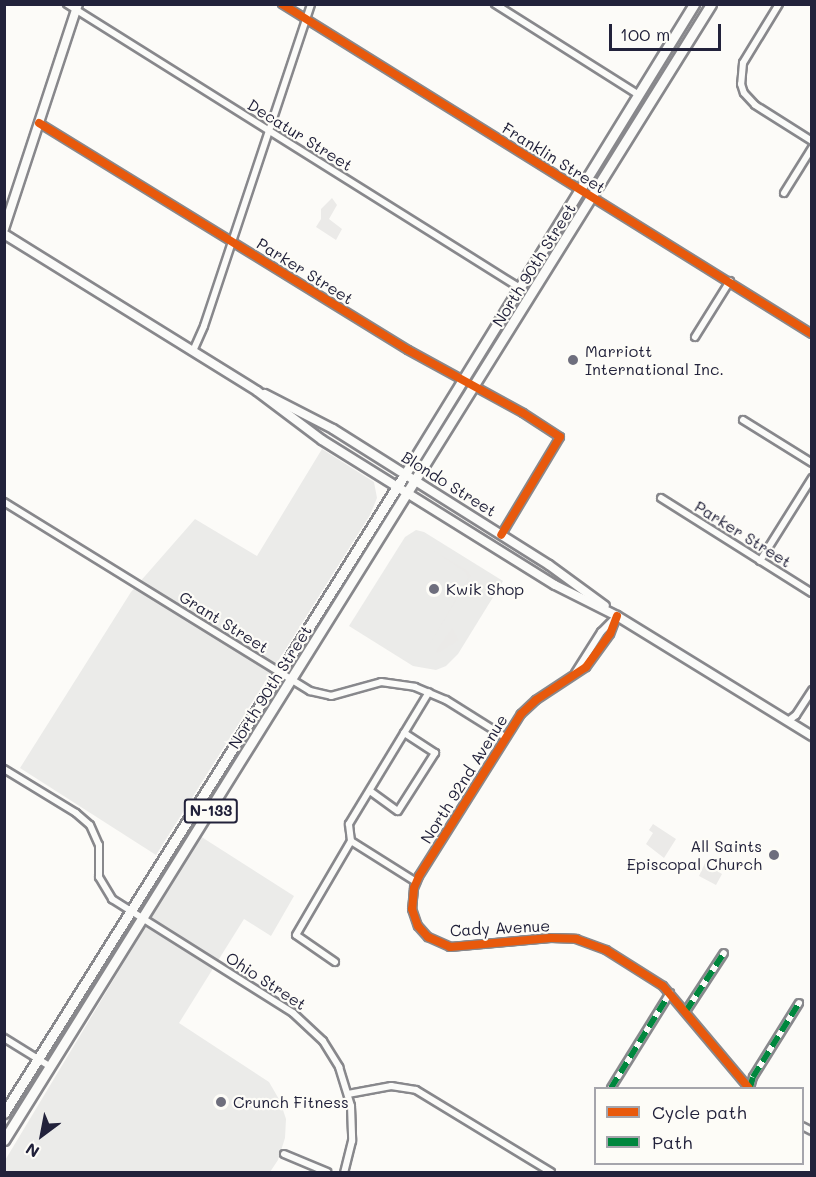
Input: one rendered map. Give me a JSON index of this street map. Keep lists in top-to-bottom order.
{
  "streets": {
    "main road": ["North 90th Street", "Blondo Street", "N-133"],
    "street": [
      "Decatur Street",
      "Franklin Street",
      "Parker Street",
      "Grant Street",
      "North 92nd Avenue",
      "Cady Avenue",
      "Ohio Street"
    ]
  },
  "crossings": [
    ["Decatur Street", "North 90th Street"],
    ["Franklin Street", "North 90th Street"],
    ["North 90th Street", "Parker Street"],
    ["North 90th Street", "Blondo Street"],
    ["North 90th Street", "Grant Street"],
    ["North 90th Street", "Ohio Street"],
    ["Parker Street", "Blondo Street"],
    ["Blondo Street", "North 92nd Avenue"],
    ["Grant Street", "North 92nd Avenue"],
    ["North 92nd Avenue", "Cady Avenue"]
  ],
  "places": [
    "Marriott International Inc.",
    "Kwik Shop",
    "All Saints Episcopal Church",
    "Crunch Fitness"
  ],
  "legend": ["Cycle path", "Path"],
  "scale_bar": "100 m",
  "north": "bottom left"
}
